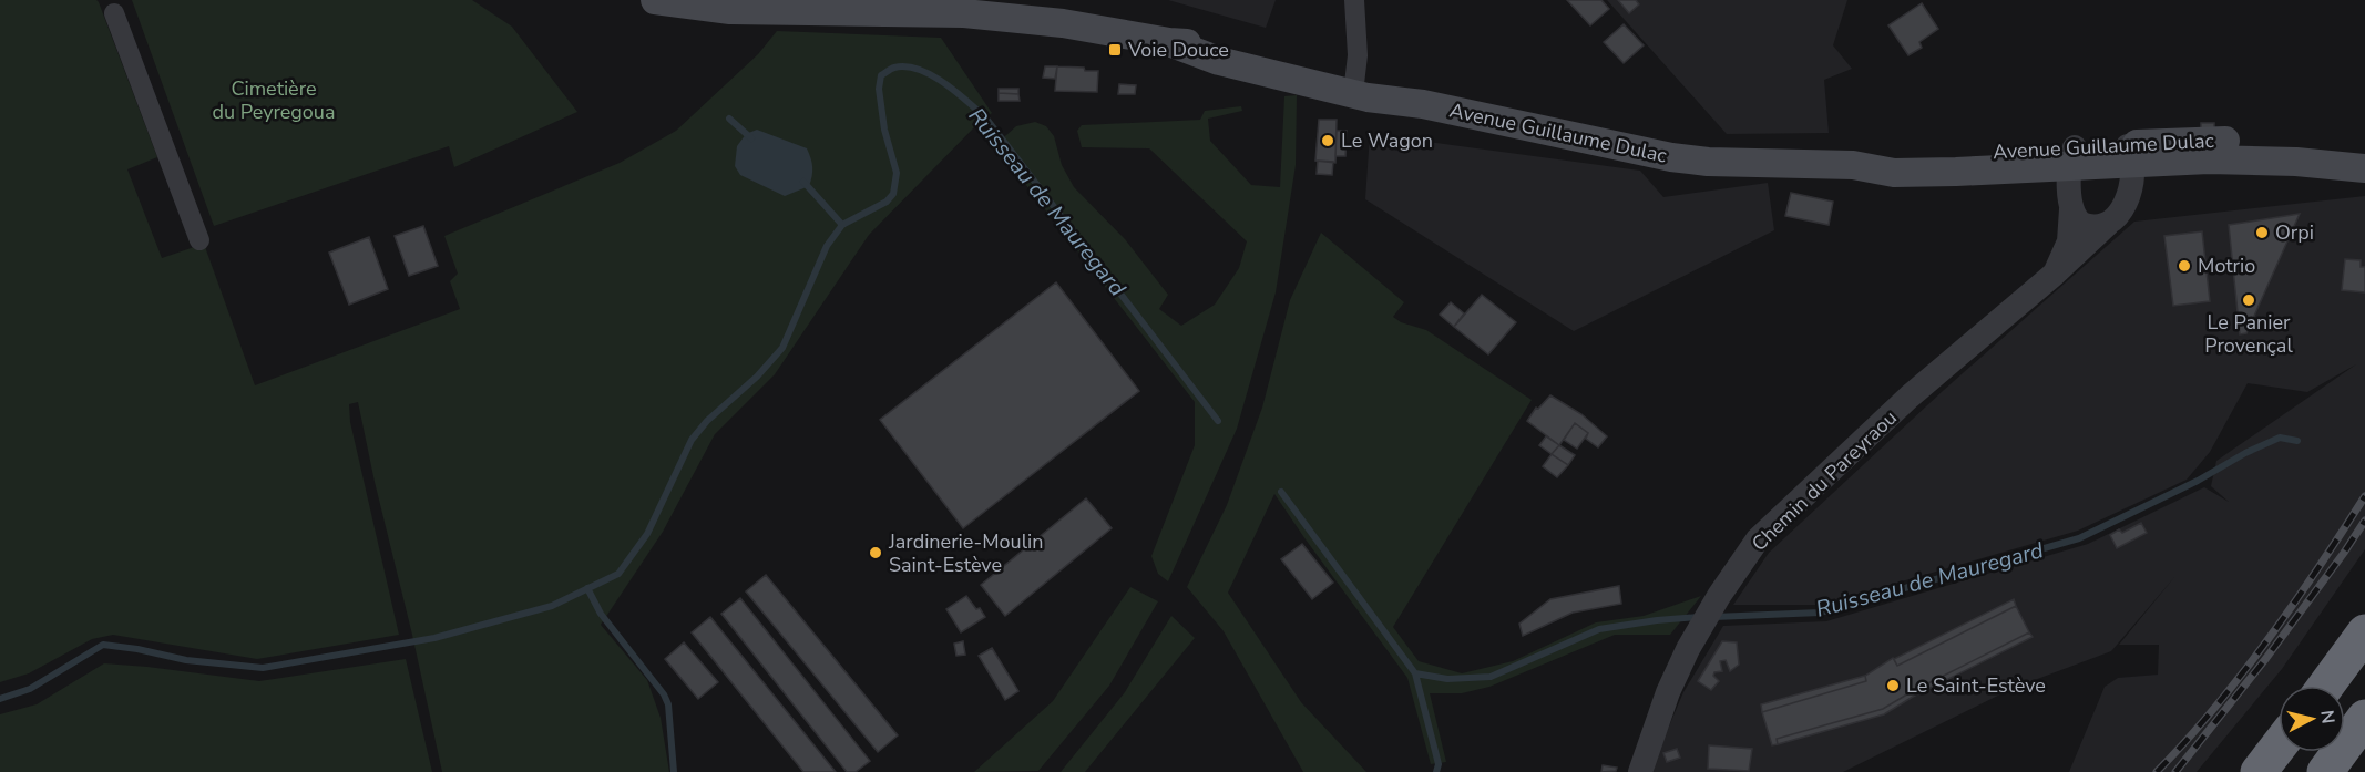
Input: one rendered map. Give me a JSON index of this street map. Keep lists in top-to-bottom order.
{
  "streets": {
    "main road": ["Avenue Guillaume Dulac"],
    "street": ["Chemin du Pareyraou"]
  },
  "crossings": [
    ["Avenue Guillaume Dulac", "Chemin du Pareyraou"]
  ],
  "water": ["Ruisseau de Mauregard"],
  "parks": ["Cimetière du Peyregoua"],
  "places": {
    "transit": ["Voie Douce"],
    "other": [
      "Le Wagon",
      "Orpi",
      "Motrio",
      "Le Panier Provençal",
      "Jardinerie-Moulin Saint-Estève",
      "Le Saint-Estève"
    ]
  },
  "north": "right"
}
